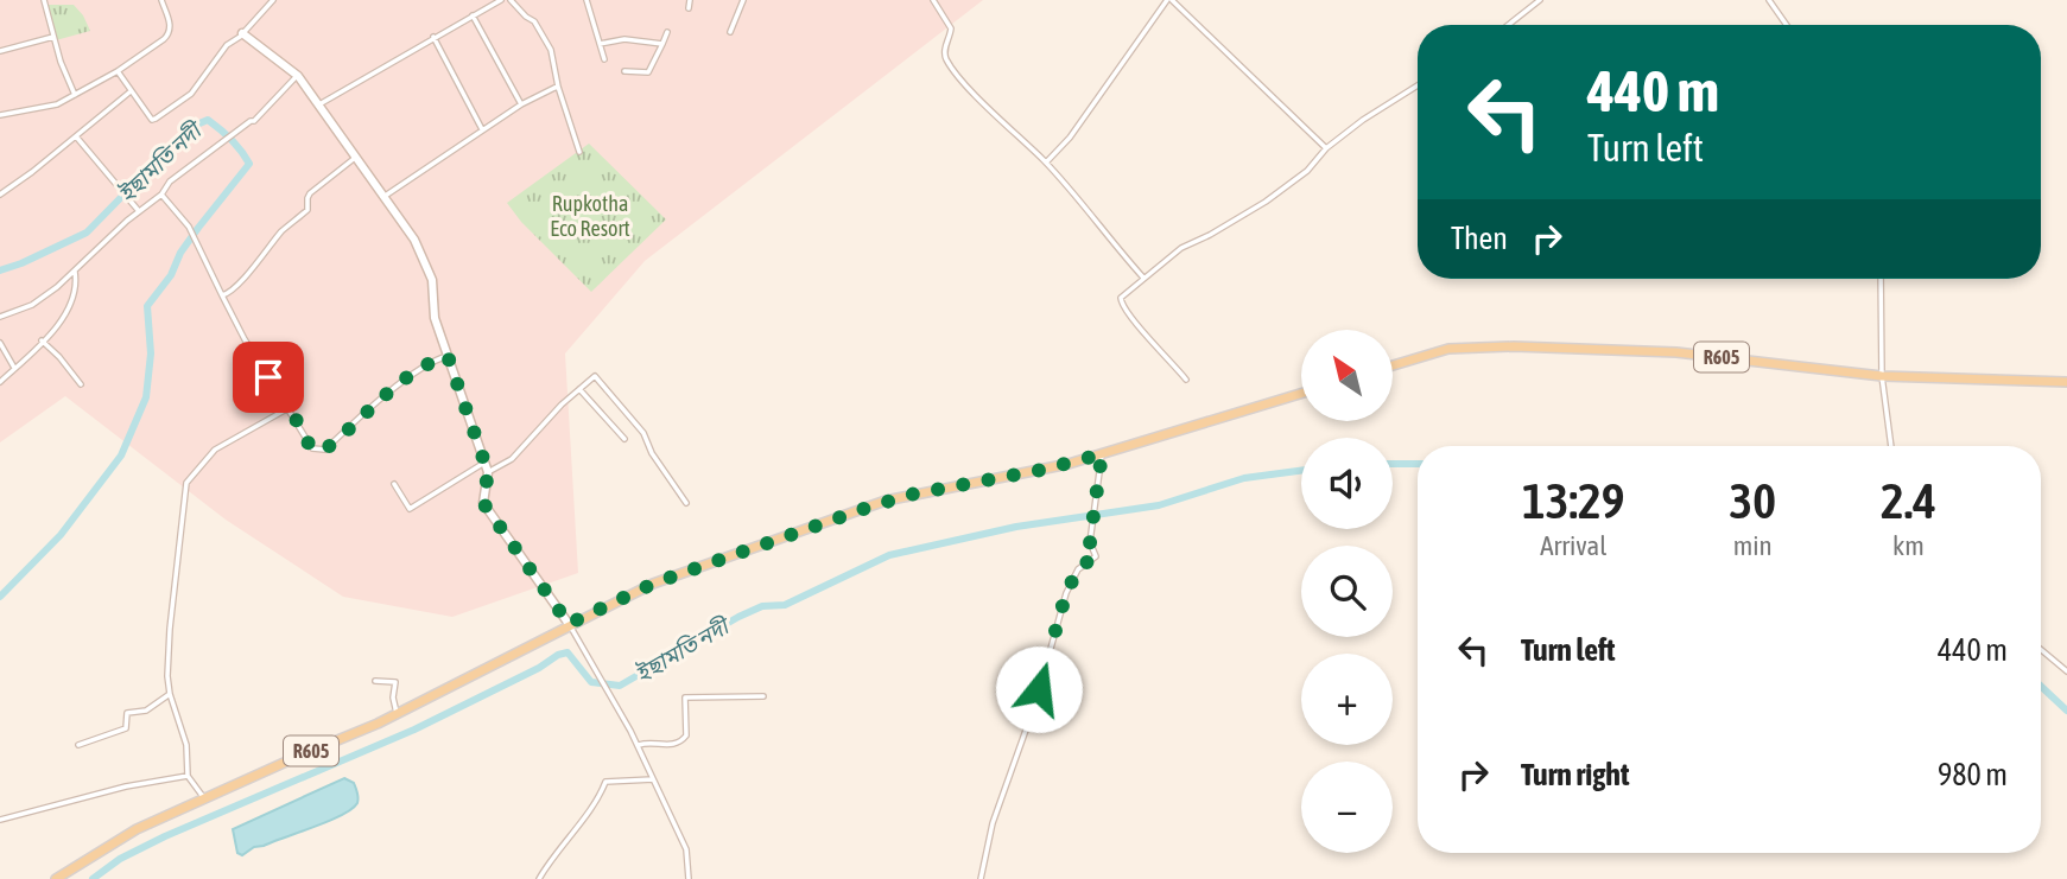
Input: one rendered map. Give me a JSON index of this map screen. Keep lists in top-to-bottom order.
{
  "streets": {
    "main road": ["R605"]
  },
  "water": ["ইছামতি নদী"],
  "parks": ["Rupkotha Eco Resort"],
  "north": "top left",
  "page": {
    "turn": ["440 m", "Turn left"],
    "then": "Then",
    "map_buttons": ["+", "−"],
    "eta": [
      "13:29",
      "Arrival",
      "30",
      "min",
      "2.4",
      "km"
    ],
    "list": [
      {
        "name": "Turn left",
        "value": "440 m"
      },
      {
        "name": "Turn right",
        "value": "980 m"
      }
    ]
  }
}
